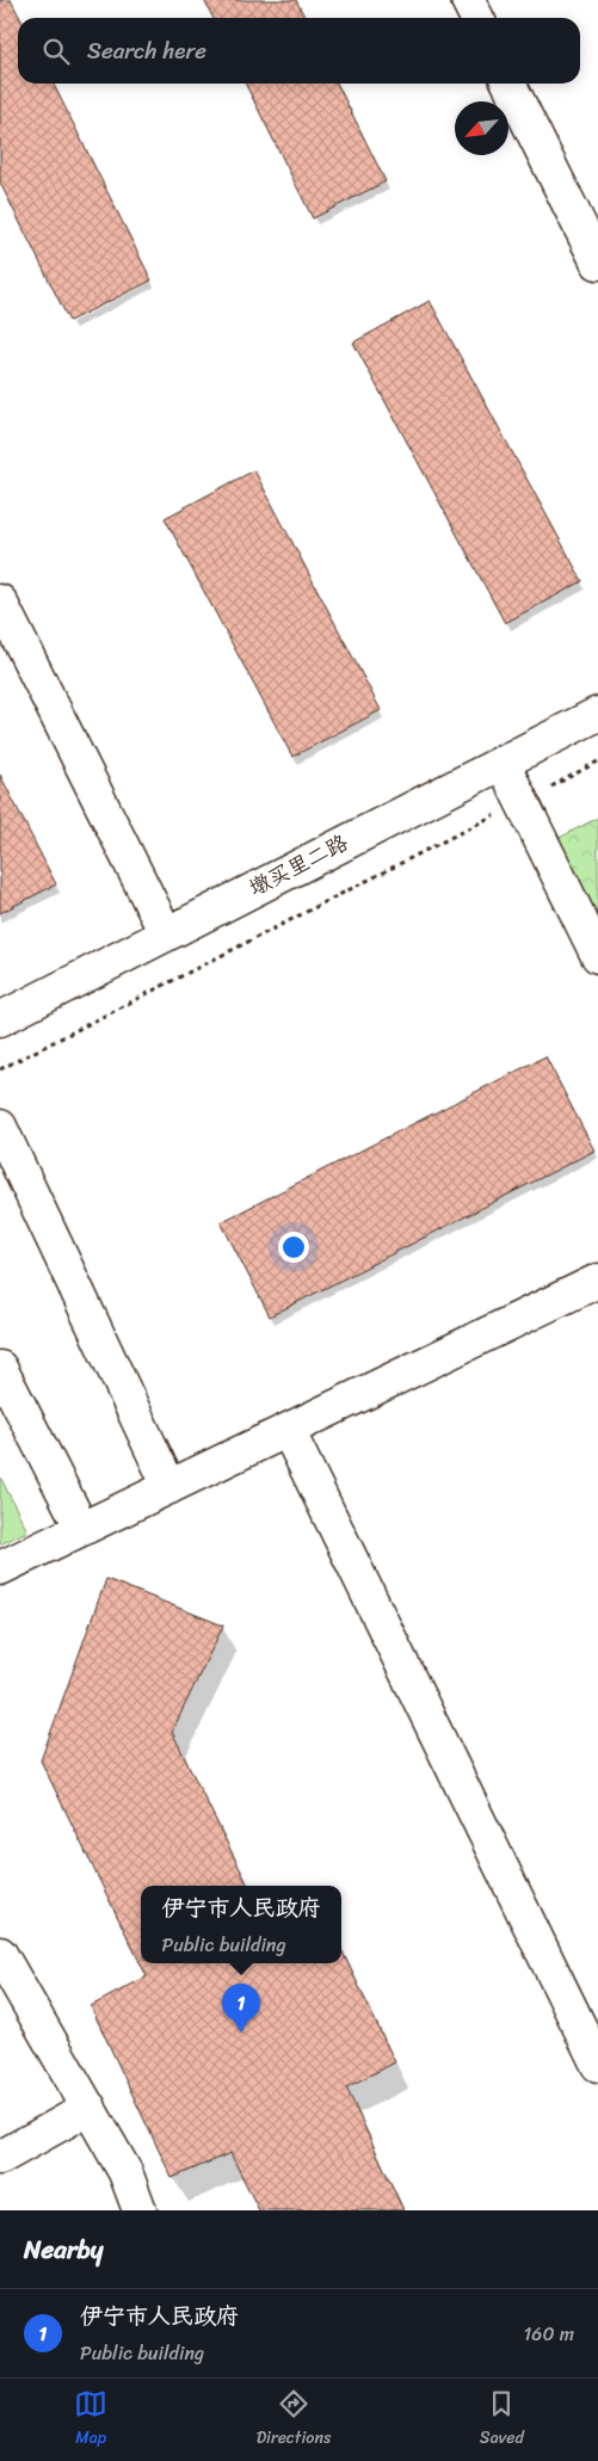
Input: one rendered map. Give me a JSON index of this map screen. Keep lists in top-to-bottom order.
{
  "streets": {
    "street": ["墩买里二路"]
  },
  "north": "bottom left",
  "page": {
    "search": "Search here",
    "popup": ["伊宁市人民政府", "Public building"],
    "pins": "1",
    "heading": "Nearby",
    "list": [
      {
        "mark": "1",
        "name": "伊宁市人民政府",
        "note": "Public building",
        "value": "160 m"
      }
    ],
    "nav": ["Map", "Directions", "Saved"]
  }
}
